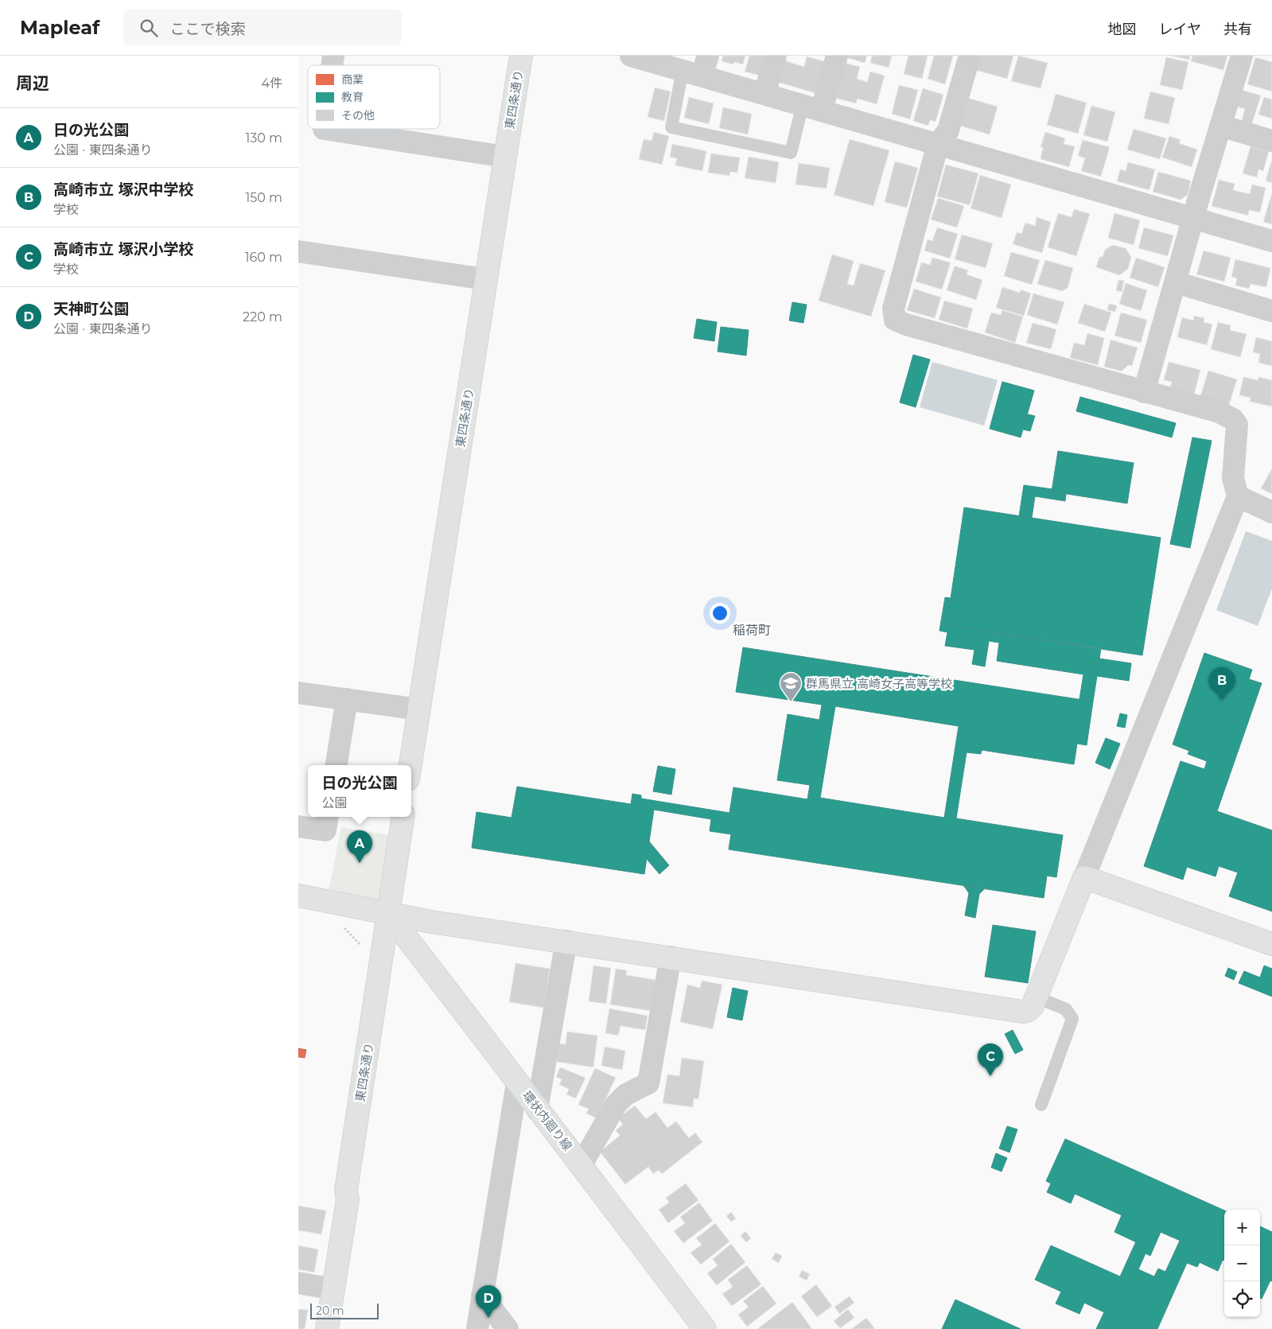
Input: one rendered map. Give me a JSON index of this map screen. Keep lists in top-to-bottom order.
{
  "streets": {
    "street": ["東四条通り", "環状内廻り線"]
  },
  "crossings": [
    ["東四条通り", "環状内廻り線"]
  ],
  "districts": ["稲荷町"],
  "places": {
    "school or university": ["群馬県立 高崎女子高等学校"]
  },
  "legend": ["商業", "教育", "その他"],
  "scale_bar": "20 m",
  "page": {
    "header": "Mapleaf",
    "search": "ここで検索",
    "nav": ["地図", "レイヤ", "共有"],
    "heading": ["周辺", "4件"],
    "list": [
      {
        "mark": "A",
        "name": "日の光公園",
        "note": "公園 · 東四条通り",
        "value": "130 m"
      },
      {
        "mark": "B",
        "name": "高崎市立 塚沢中学校",
        "note": "学校",
        "value": "150 m"
      },
      {
        "mark": "C",
        "name": "高崎市立 塚沢小学校",
        "note": "学校",
        "value": "160 m"
      },
      {
        "mark": "D",
        "name": "天神町公園",
        "note": "公園 · 東四条通り",
        "value": "220 m"
      }
    ],
    "pins": [
      "B",
      "A",
      "C",
      "D"
    ],
    "popup": ["日の光公園", "公園"],
    "map_buttons": ["+", "−"],
    "scale": "20 m"
  }
}
